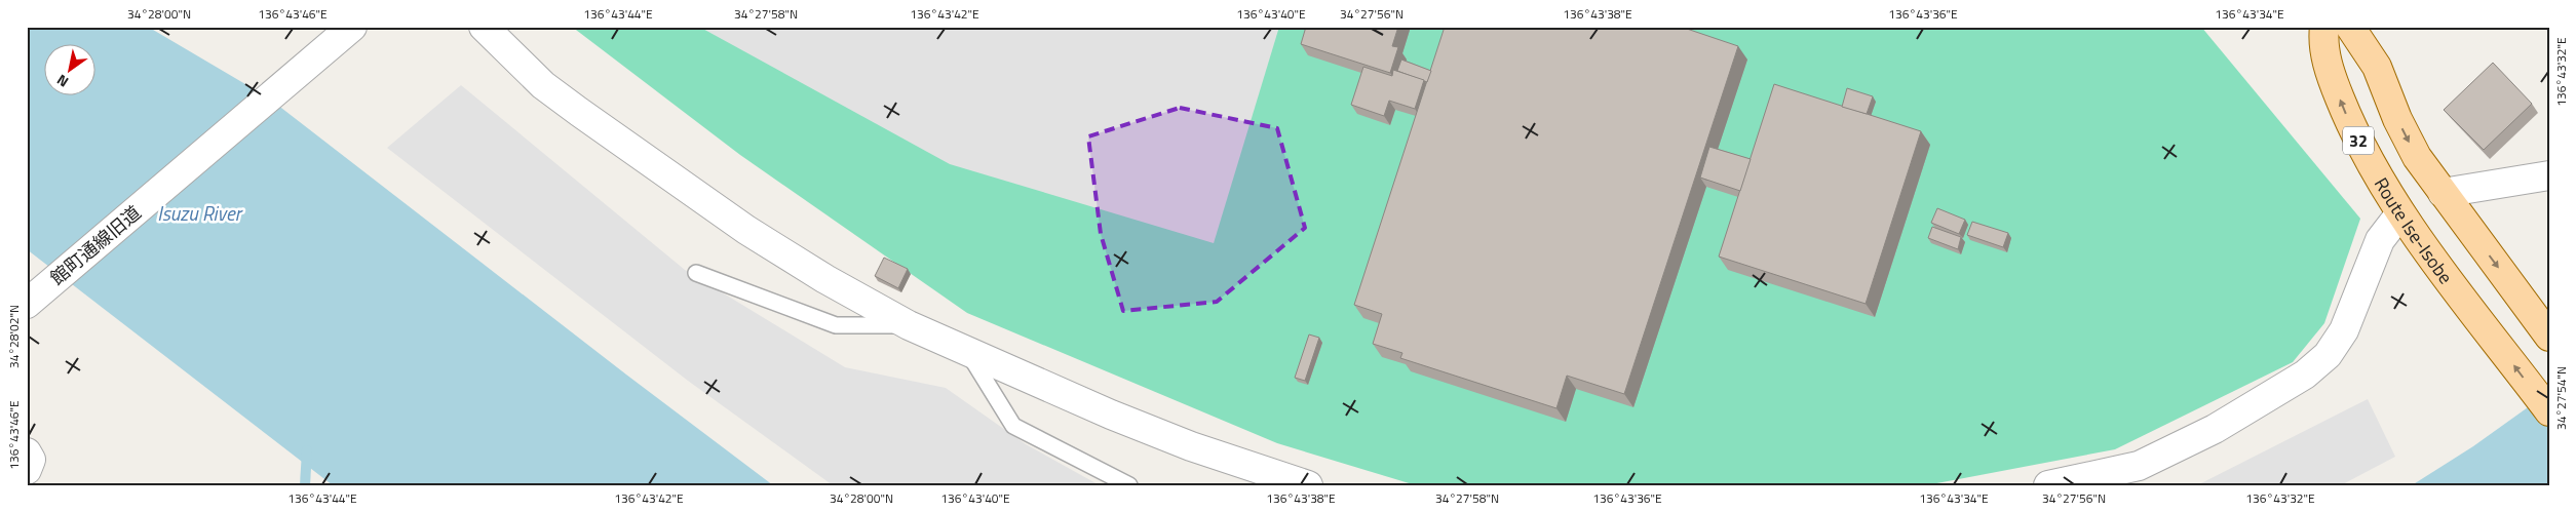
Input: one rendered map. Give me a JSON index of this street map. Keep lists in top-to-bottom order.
{
  "streets": {
    "main road": ["32", "Route Ise-Isobe"],
    "street": ["館町通線旧道"]
  },
  "water": ["Isuzu River"],
  "north": "bottom left",
  "coordinates": [
    "34°28'00\"N",
    "136°43'46\"E",
    "136°43'44\"E",
    "34°27'58\"N",
    "136°43'42\"E",
    "136°43'40\"E",
    "34°27'56\"N",
    "136°43'38\"E",
    "136°43'36\"E",
    "136°43'34\"E",
    "136°43'32\"E",
    "34°28'02\"N",
    "34°27'54\"N"
  ]
}
